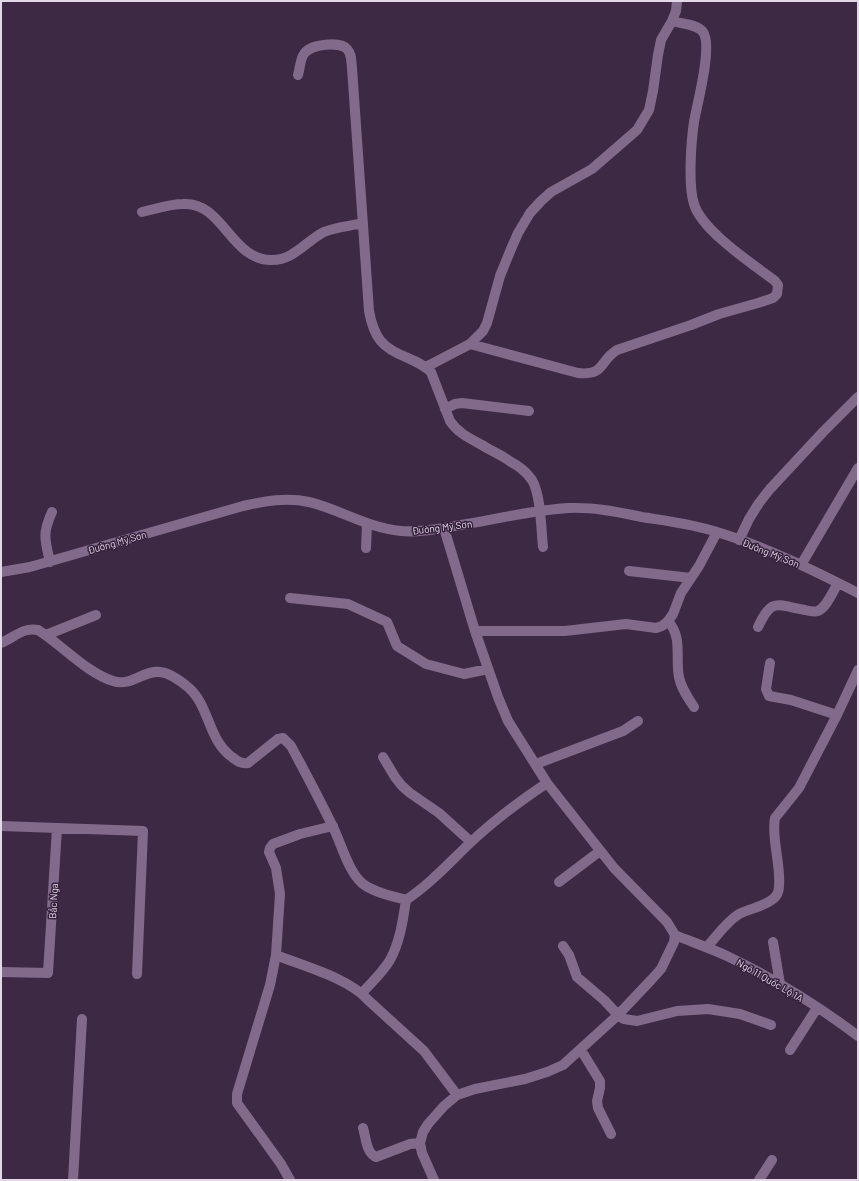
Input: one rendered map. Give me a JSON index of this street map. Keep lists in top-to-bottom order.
{
  "streets": {
    "street": ["Đường Mỹ Sơn", "Bắc Nga", "Ngõ 11 Quốc Lộ 1A"]
  }
}
